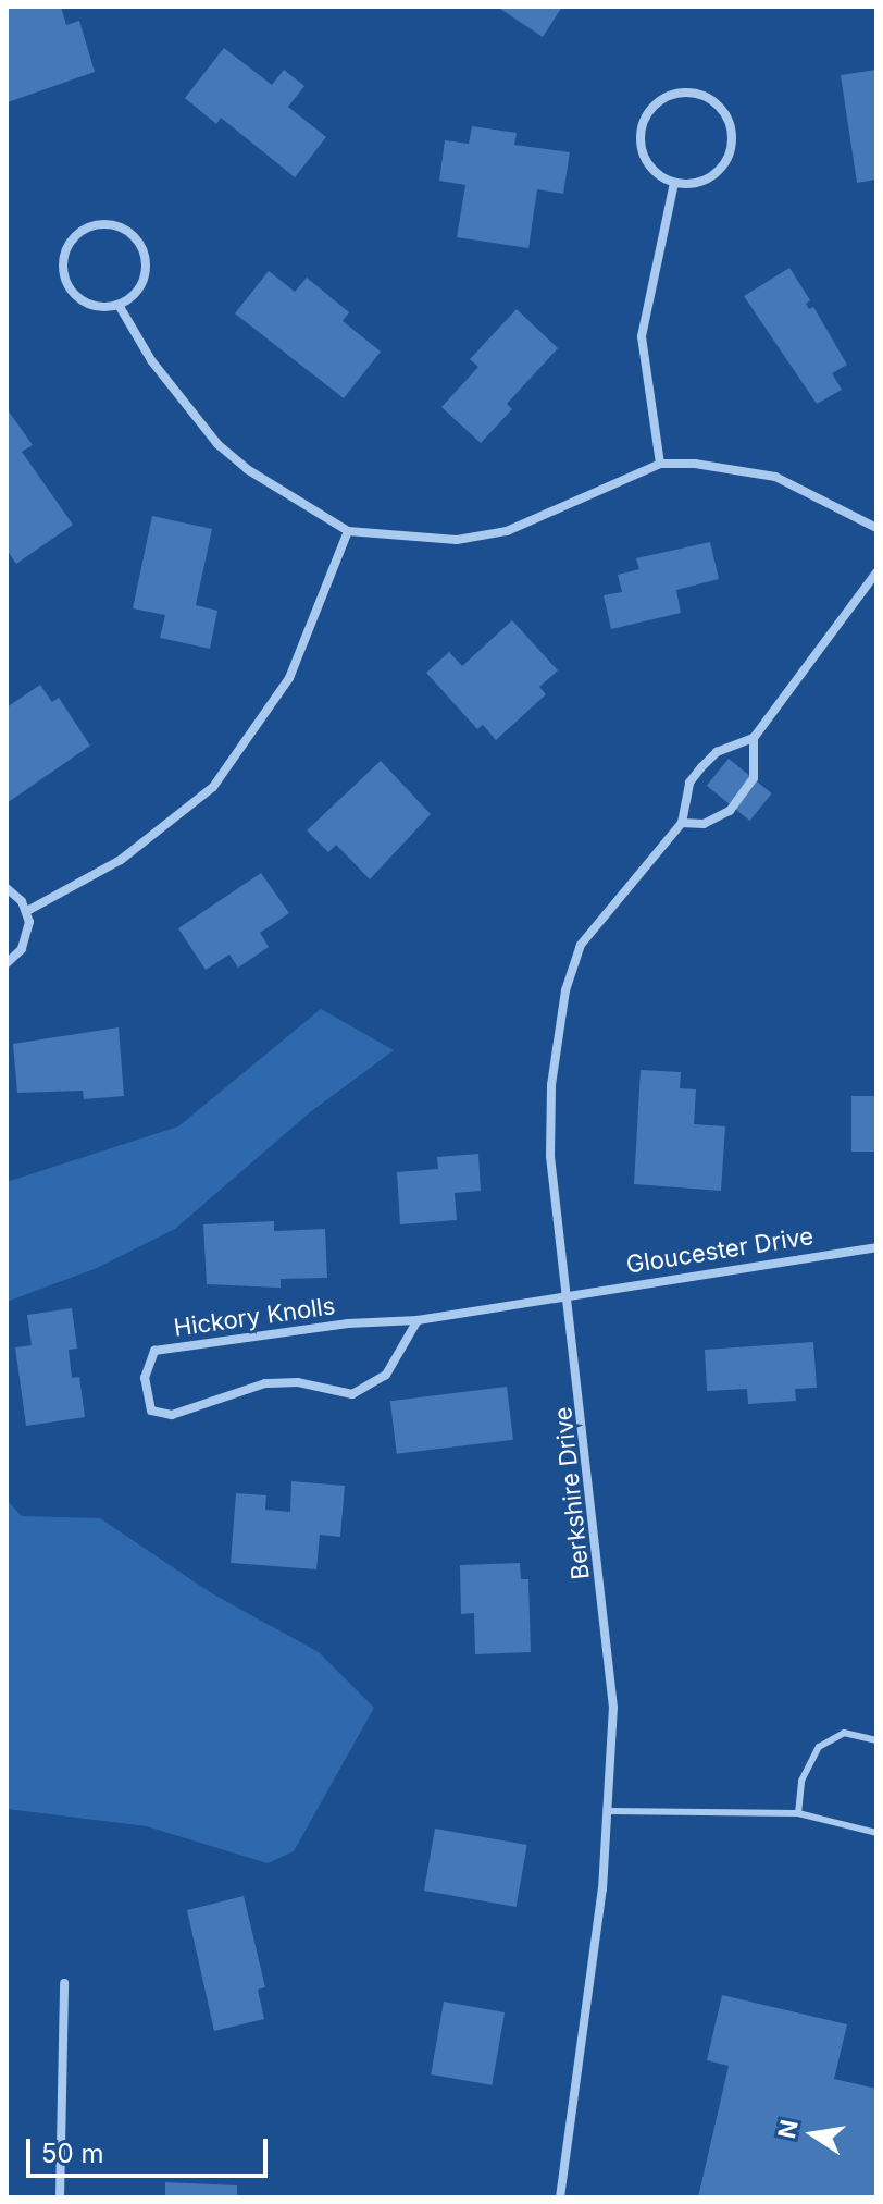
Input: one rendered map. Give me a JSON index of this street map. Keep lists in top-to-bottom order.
{
  "streets": {
    "street": ["Gloucester Drive", "Hickory Knolls", "Berkshire Drive"]
  },
  "crossings": [
    ["Gloucester Drive", "Hickory Knolls"],
    ["Gloucester Drive", "Berkshire Drive"],
    ["Hickory Knolls", "Berkshire Drive"]
  ],
  "scale_bar": "50 m",
  "north": "left"
}
